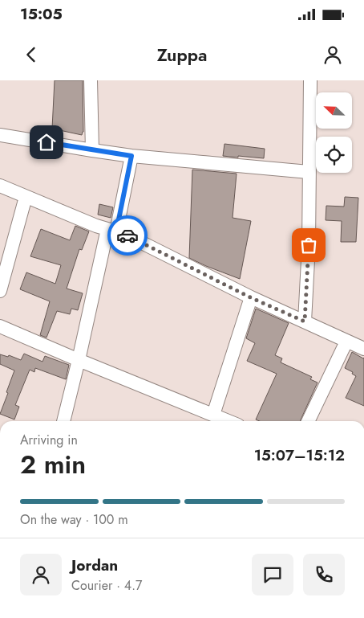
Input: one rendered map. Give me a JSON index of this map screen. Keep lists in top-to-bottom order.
{
  "north": "top left",
  "page": {
    "status": "15:05",
    "header": "Zuppa",
    "heading": ["2 min", "Arriving in", "15:07–15:12"],
    "panel": ["Jordan", "Courier · 4.7"],
    "bar": "On the way · 100 m"
  }
}
